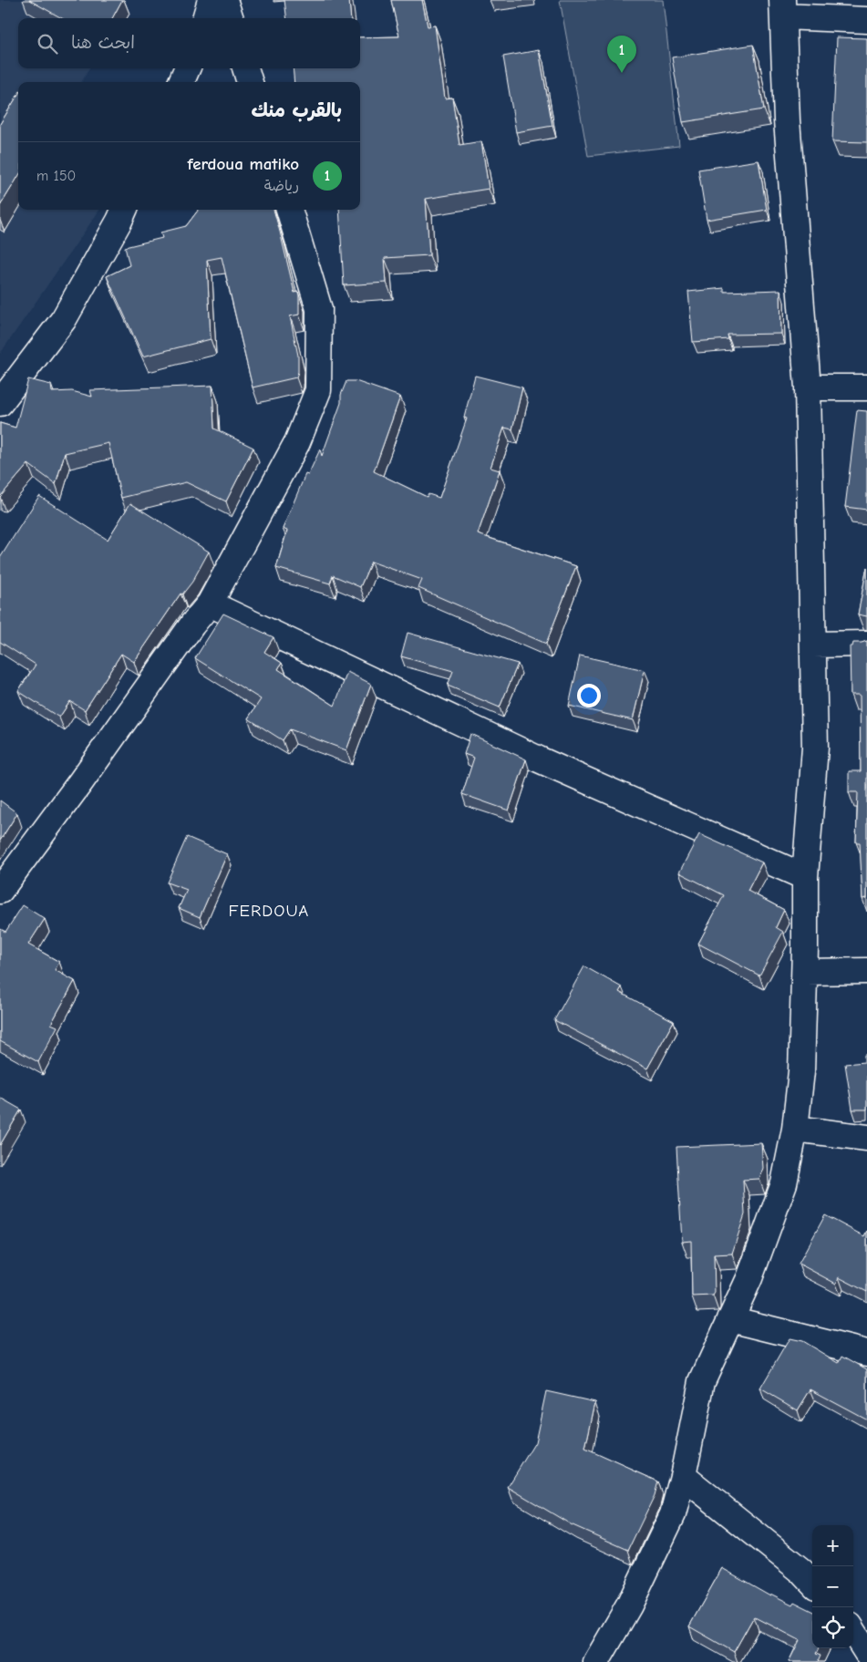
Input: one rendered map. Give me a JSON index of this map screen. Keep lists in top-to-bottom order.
{
  "districts": ["FERDOUA"],
  "page": {
    "search": "ابحث هنا",
    "pins": "1",
    "heading": "بالقرب منك",
    "list": [
      {
        "mark": "1",
        "name": "ferdoua matiko",
        "note": "رياضة",
        "value": "150 m"
      }
    ],
    "map_buttons": ["+", "−"]
  }
}
